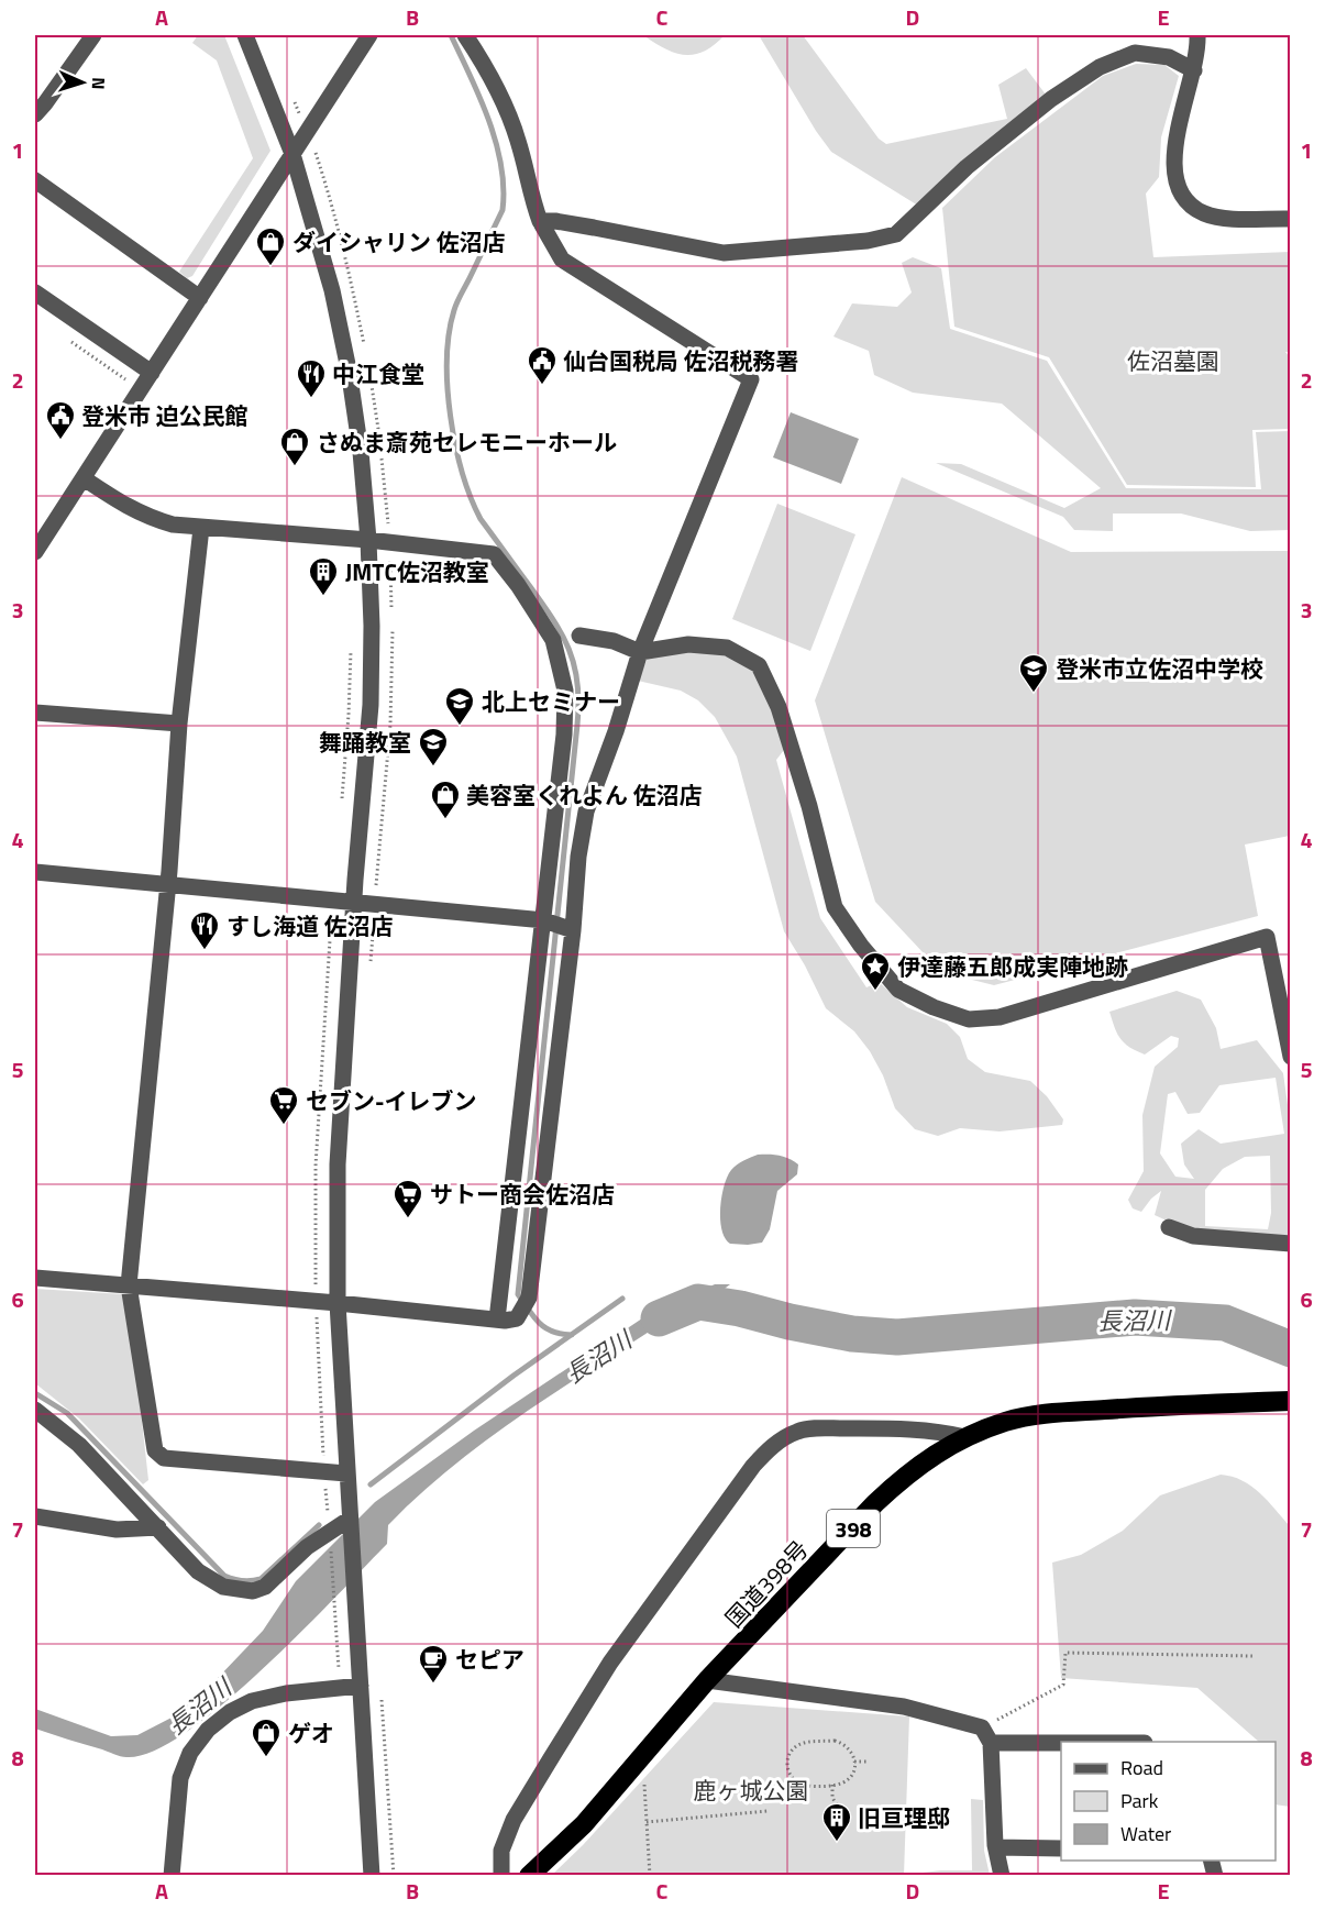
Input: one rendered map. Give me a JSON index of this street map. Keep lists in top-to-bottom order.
{
  "streets": {
    "highway": ["398", "国道398号"]
  },
  "water": ["長沼川"],
  "parks": ["佐沼墓園", "鹿ヶ城公園"],
  "places": {
    "shop": [
      "ダイシャリン 佐沼店",
      "さぬま斎苑セレモニーホール",
      "美容室くれよん 佐沼店",
      "ゲオ"
    ],
    "public building": ["仙台国税局 佐沼税務署", "登米市 迫公民館"],
    "restaurant": ["中江食堂", "すし海道 佐沼店"],
    "building": ["JMTC佐沼教室", "旧亘理邸"],
    "school or university": ["登米市立佐沼中学校", "北上セミナー", "舞踊教室"],
    "place": ["伊達藤五郎成実陣地跡"],
    "supermarket": ["セブン-イレブン", "サトー商会佐沼店"],
    "cafe": ["セピア"]
  },
  "legend": ["Road", "Park", "Water"],
  "north": "right",
  "grid": {
    "columns": [
      "A",
      "B",
      "C",
      "D",
      "E"
    ],
    "rows": [
      "1",
      "2",
      "3",
      "4",
      "5",
      "6",
      "7",
      "8"
    ]
  }
}
